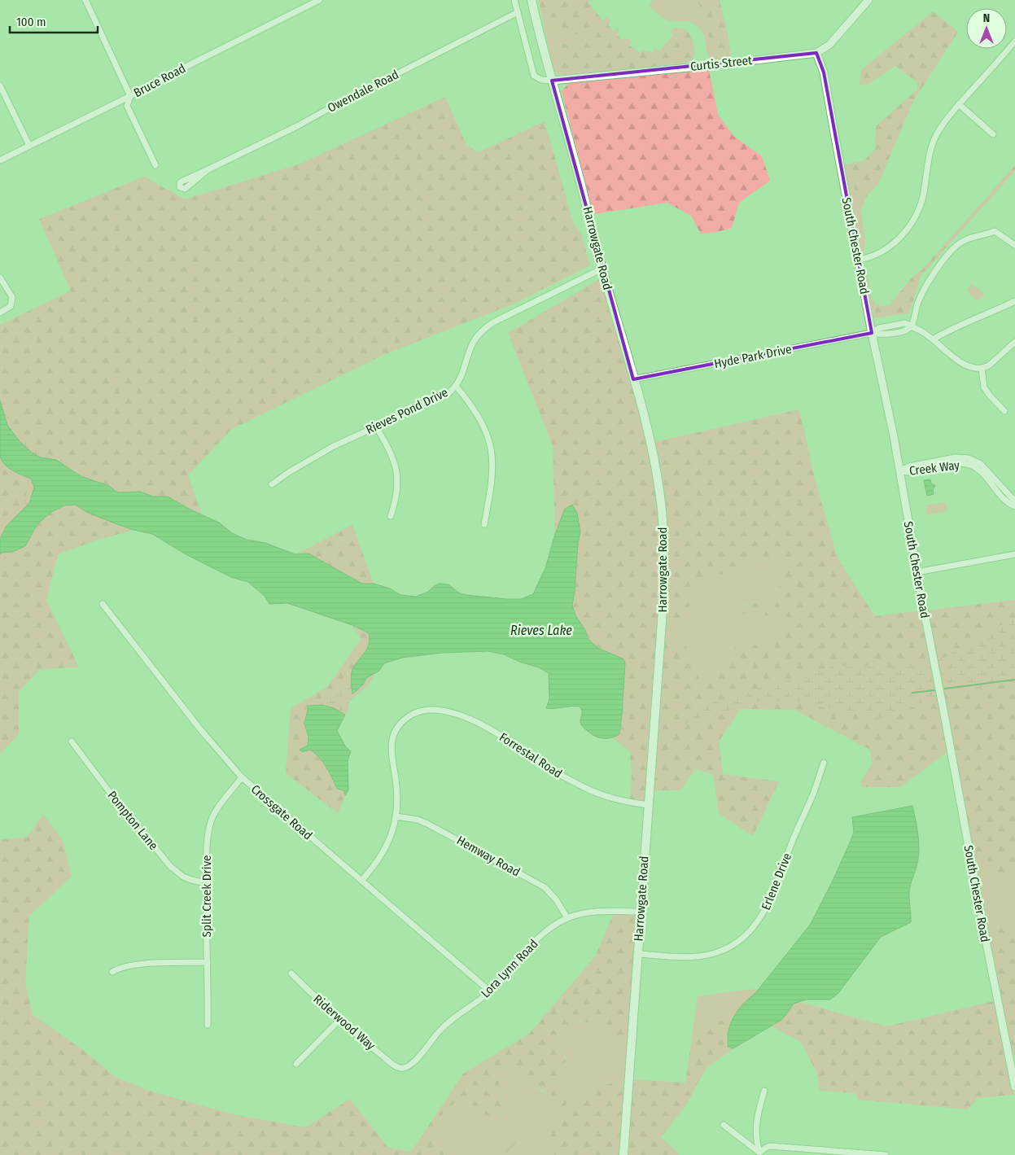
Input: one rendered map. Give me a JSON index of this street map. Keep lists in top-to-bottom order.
{
  "streets": {
    "main road": ["Harrowgate Road"],
    "street": [
      "Curtis Street",
      "Bruce Road",
      "Owendale Road",
      "South Chester Road",
      "Hyde Park Drive",
      "Rieves Pond Drive",
      "Creek Way",
      "Forrestal Road",
      "Crossgate Road",
      "Pompton Lane",
      "Hemway Road",
      "Erlene Drive",
      "Split Creek Drive",
      "Lora Lynn Road",
      "Riderwood Way"
    ]
  },
  "crossings": [
    ["Curtis Street", "South Chester Road"],
    ["Curtis Street", "Harrowgate Road"],
    ["South Chester Road", "Hyde Park Drive"],
    ["South Chester Road", "Creek Way"],
    ["Harrowgate Road", "Hyde Park Drive"],
    ["Harrowgate Road", "Rieves Pond Drive"],
    ["Harrowgate Road", "Forrestal Road"],
    ["Harrowgate Road", "Erlene Drive"],
    ["Harrowgate Road", "Lora Lynn Road"],
    ["Forrestal Road", "Hemway Road"],
    ["Crossgate Road", "Split Creek Drive"],
    ["Crossgate Road", "Lora Lynn Road"],
    ["Pompton Lane", "Split Creek Drive"],
    ["Hemway Road", "Lora Lynn Road"],
    ["Lora Lynn Road", "Riderwood Way"]
  ],
  "water": ["Rieves Lake"],
  "scale_bar": "100 m",
  "north": "top"
}
